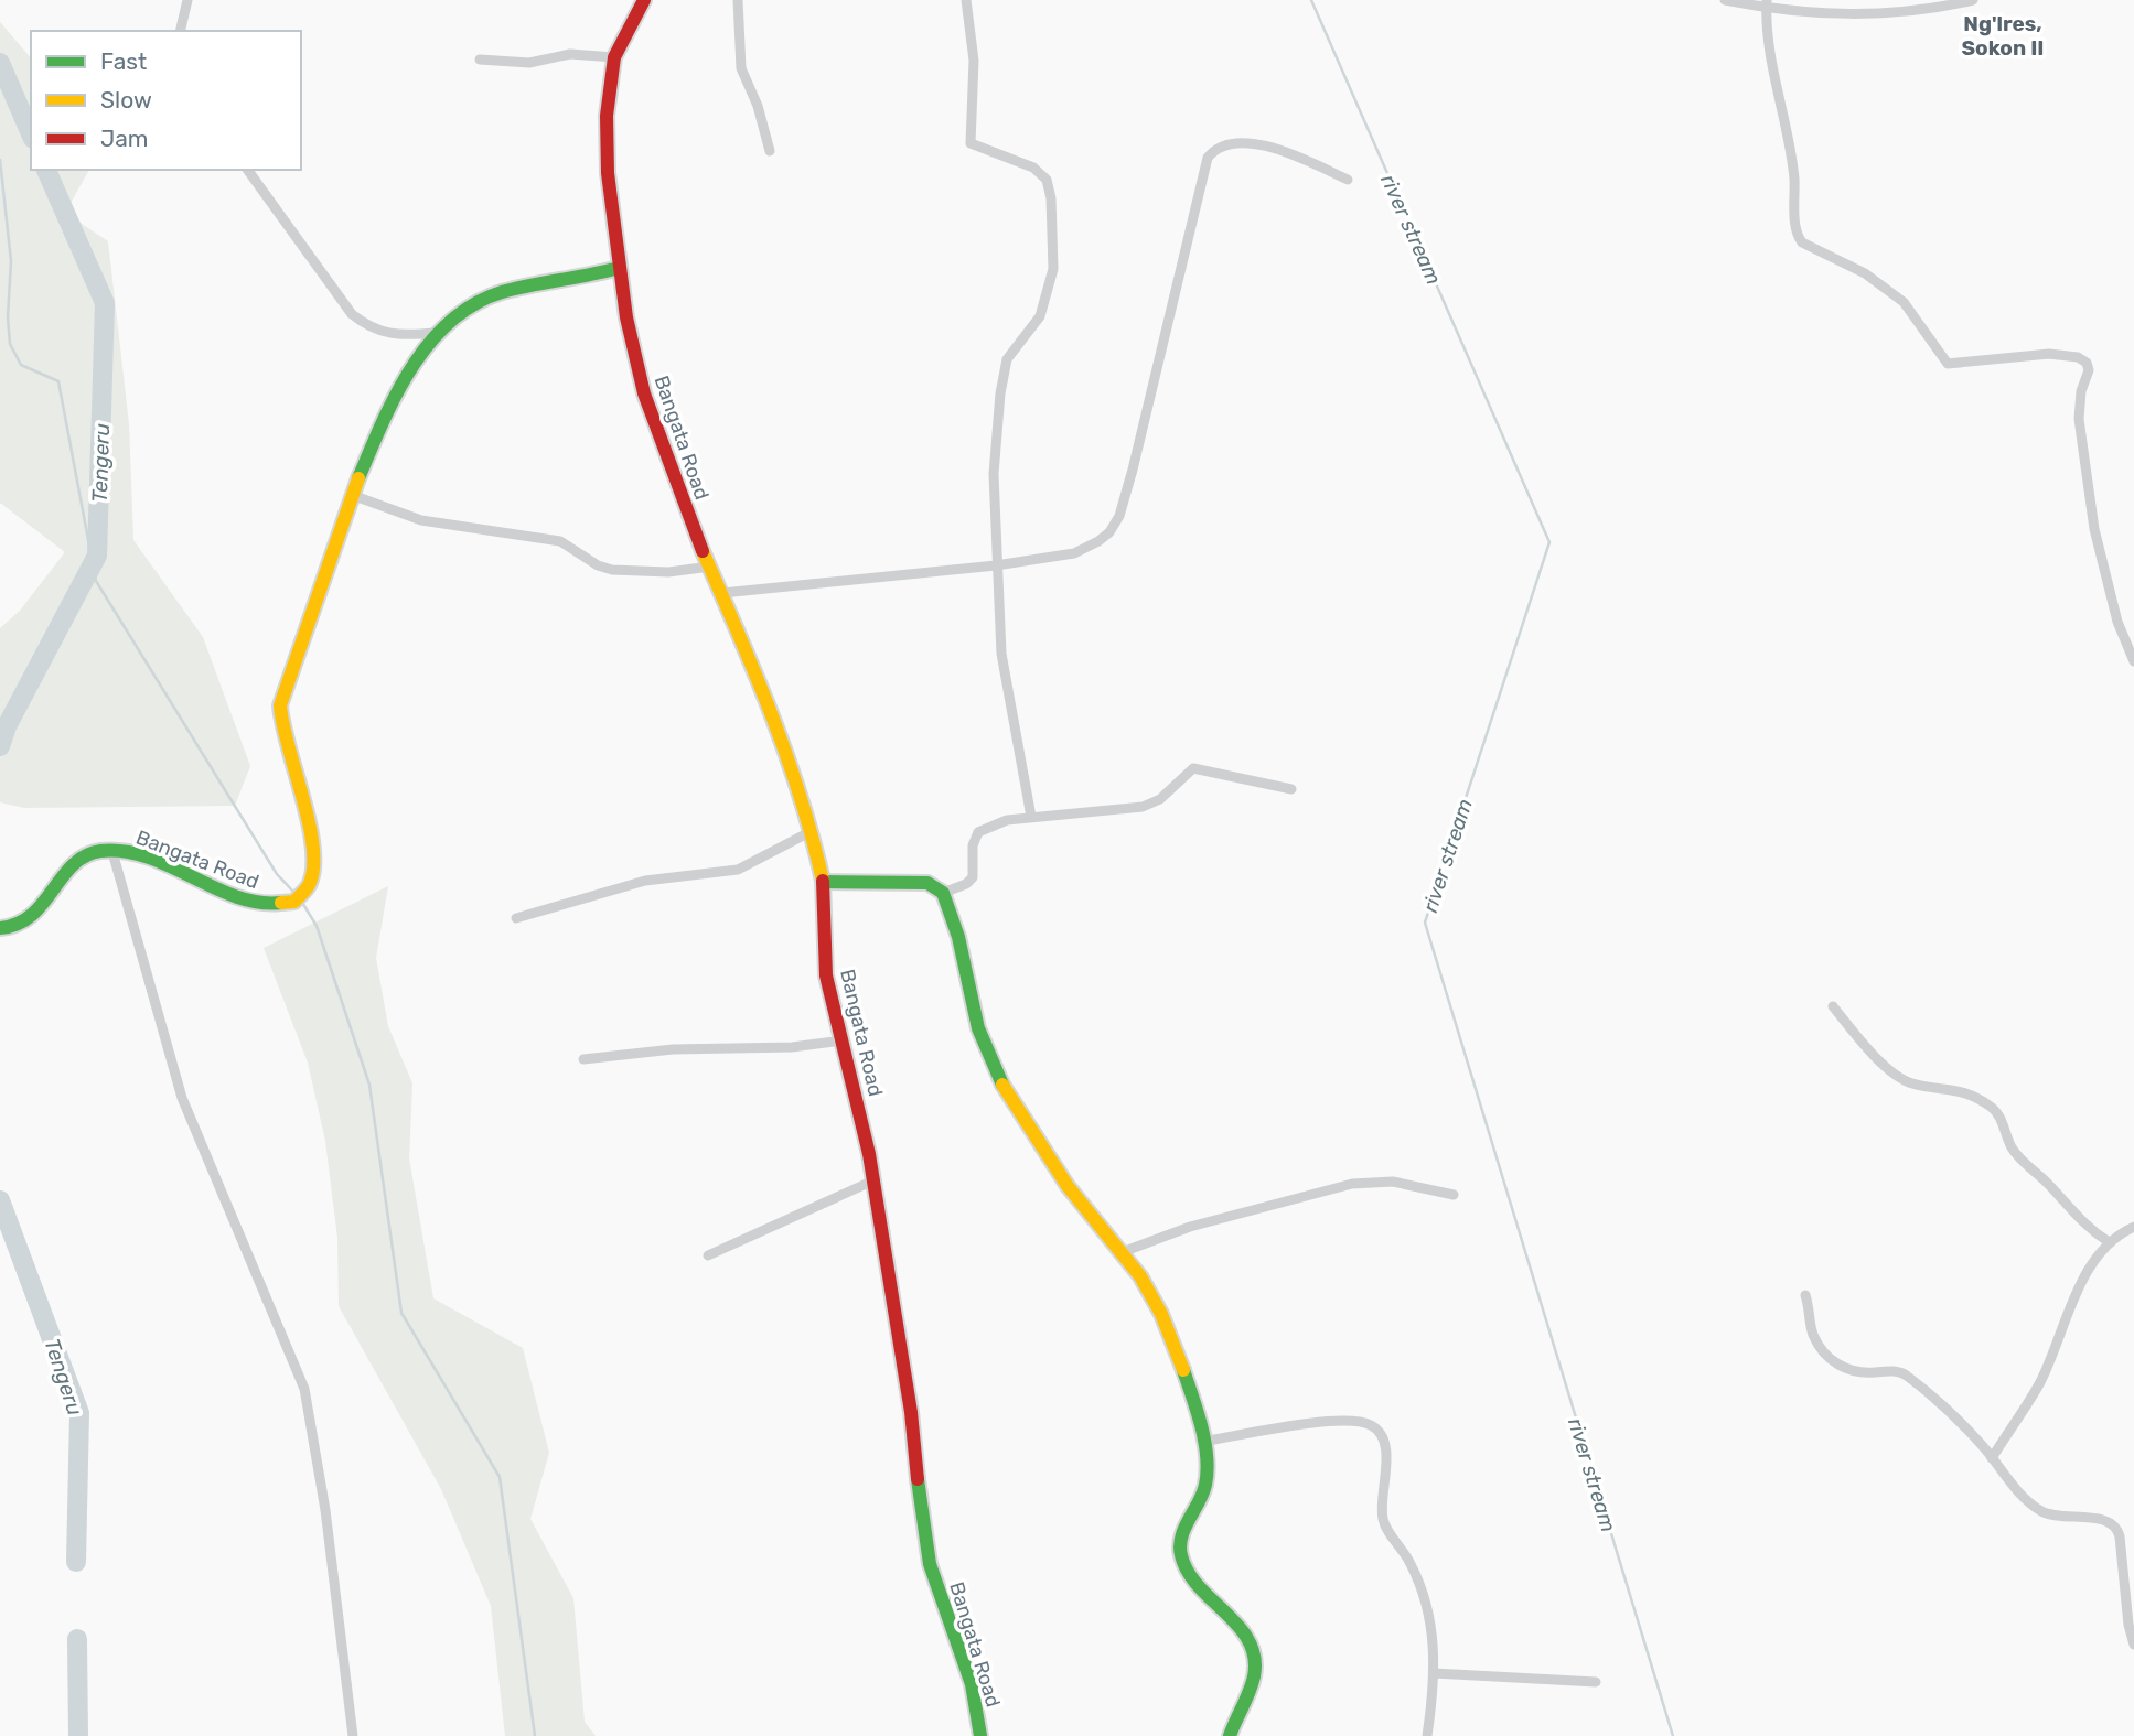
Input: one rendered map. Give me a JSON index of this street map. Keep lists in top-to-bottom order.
{
  "streets": {
    "street": ["Bangata Road"]
  },
  "districts": ["Ng'lres, Sokon II"],
  "water": ["river stream", "Tengeru"],
  "legend": ["Fast", "Slow", "Jam"]
}
